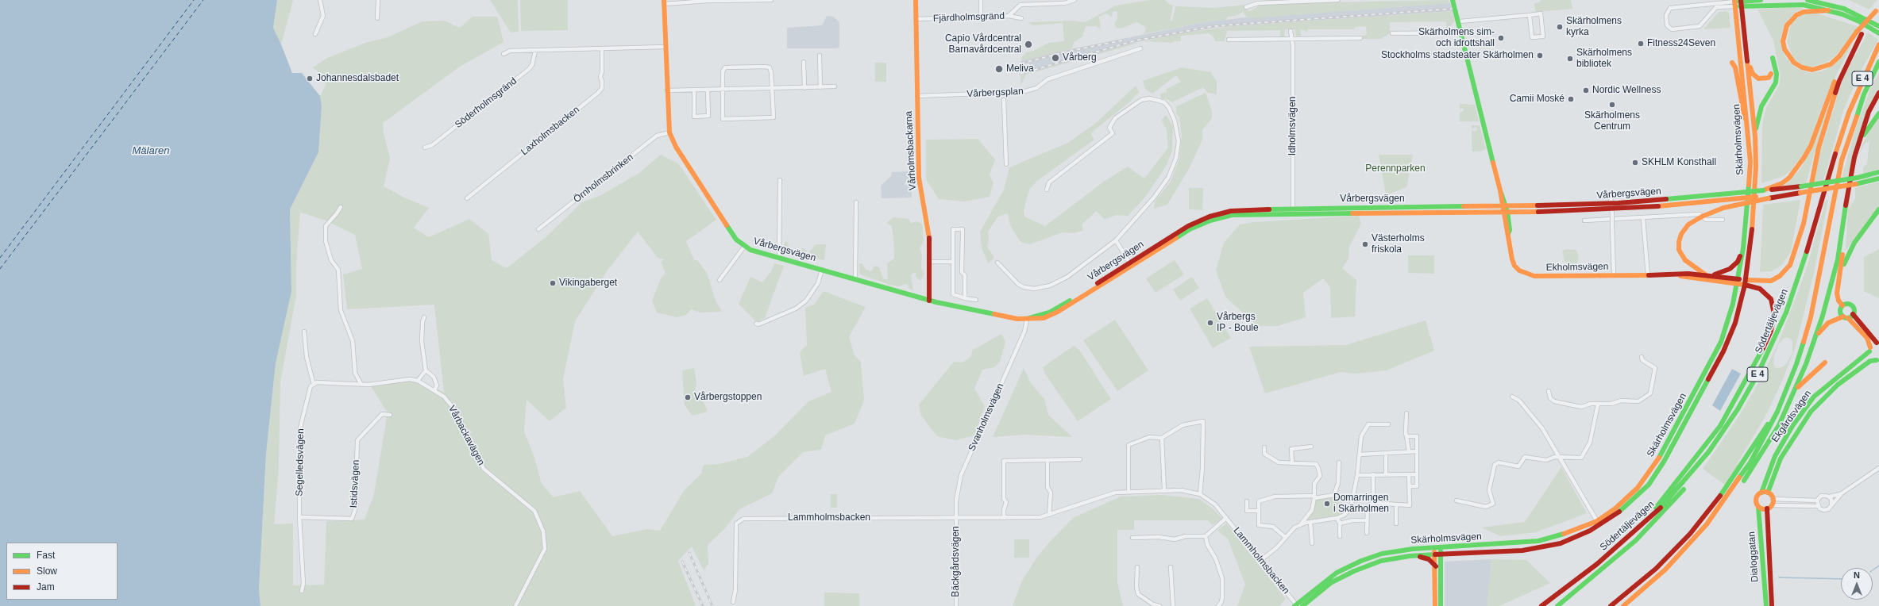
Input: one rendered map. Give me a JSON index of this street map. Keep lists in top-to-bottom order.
{
  "streets": {
    "main road": [
      "E 4",
      "Skärholmsvägen",
      "Vårholmsbackarna",
      "Vårbergsvägen",
      "Ekholmsvägen",
      "Södertäljevägen",
      "Ekgårdsvägen",
      "Dialoggatan"
    ],
    "street": [
      "Fjärdholmsgränd",
      "Vårbergsplan",
      "Söderholmsgränd",
      "Idholmsvägen",
      "Laxholmsbacken",
      "Örnholmsbrinken",
      "Svanholmsvägen",
      "Vårbackavägen",
      "Segelledsvägen",
      "Istidsvägen",
      "Lammholmsbacken",
      "Bäckgårdsvägen"
    ]
  },
  "crossings": [
    ["Fjärdholmsgränd", "Vårholmsbackarna"],
    ["Vårbergsplan", "Vårholmsbackarna"],
    ["Idholmsvägen", "Vårbergsvägen"],
    ["Skärholmsvägen", "Ekholmsvägen"],
    ["Skärholmsvägen", "Lammholmsbacken"],
    ["Vårholmsbackarna", "Vårbergsvägen"],
    ["Örnholmsbrinken", "Vårbergsvägen"],
    ["Vårbergsvägen", "Ekholmsvägen"],
    ["Vårbergsvägen", "Svanholmsvägen"],
    ["Ekgårdsvägen", "Dialoggatan"],
    ["Svanholmsvägen", "Lammholmsbacken"],
    ["Svanholmsvägen", "Bäckgårdsvägen"],
    ["Segelledsvägen", "Istidsvägen"],
    ["Lammholmsbacken", "Bäckgårdsvägen"]
  ],
  "water": ["Mälaren"],
  "parks": ["Perennparken"],
  "places": [
    "Skärholmens kyrka",
    "Skärholmens sim- och idrottshall",
    "Fitness24Seven",
    "Capio Vårdcentral Barnavårdcentral",
    "Stockholms stadsteater Skärholmen",
    "Vårberg",
    "Skärholmens bibliotek",
    "Meliva",
    "Johannesdalsbadet",
    "Nordic Wellness",
    "Camii Moské",
    "Skärholmens Centrum",
    "SKHLM Konsthall",
    "Västerholms friskola",
    "Vikingaberget",
    "Vårbergs IP - Boule",
    "Vårbergstoppen",
    "Domarringen i Skärholmen"
  ],
  "legend": ["Fast", "Slow", "Jam"],
  "north": "top"
}
